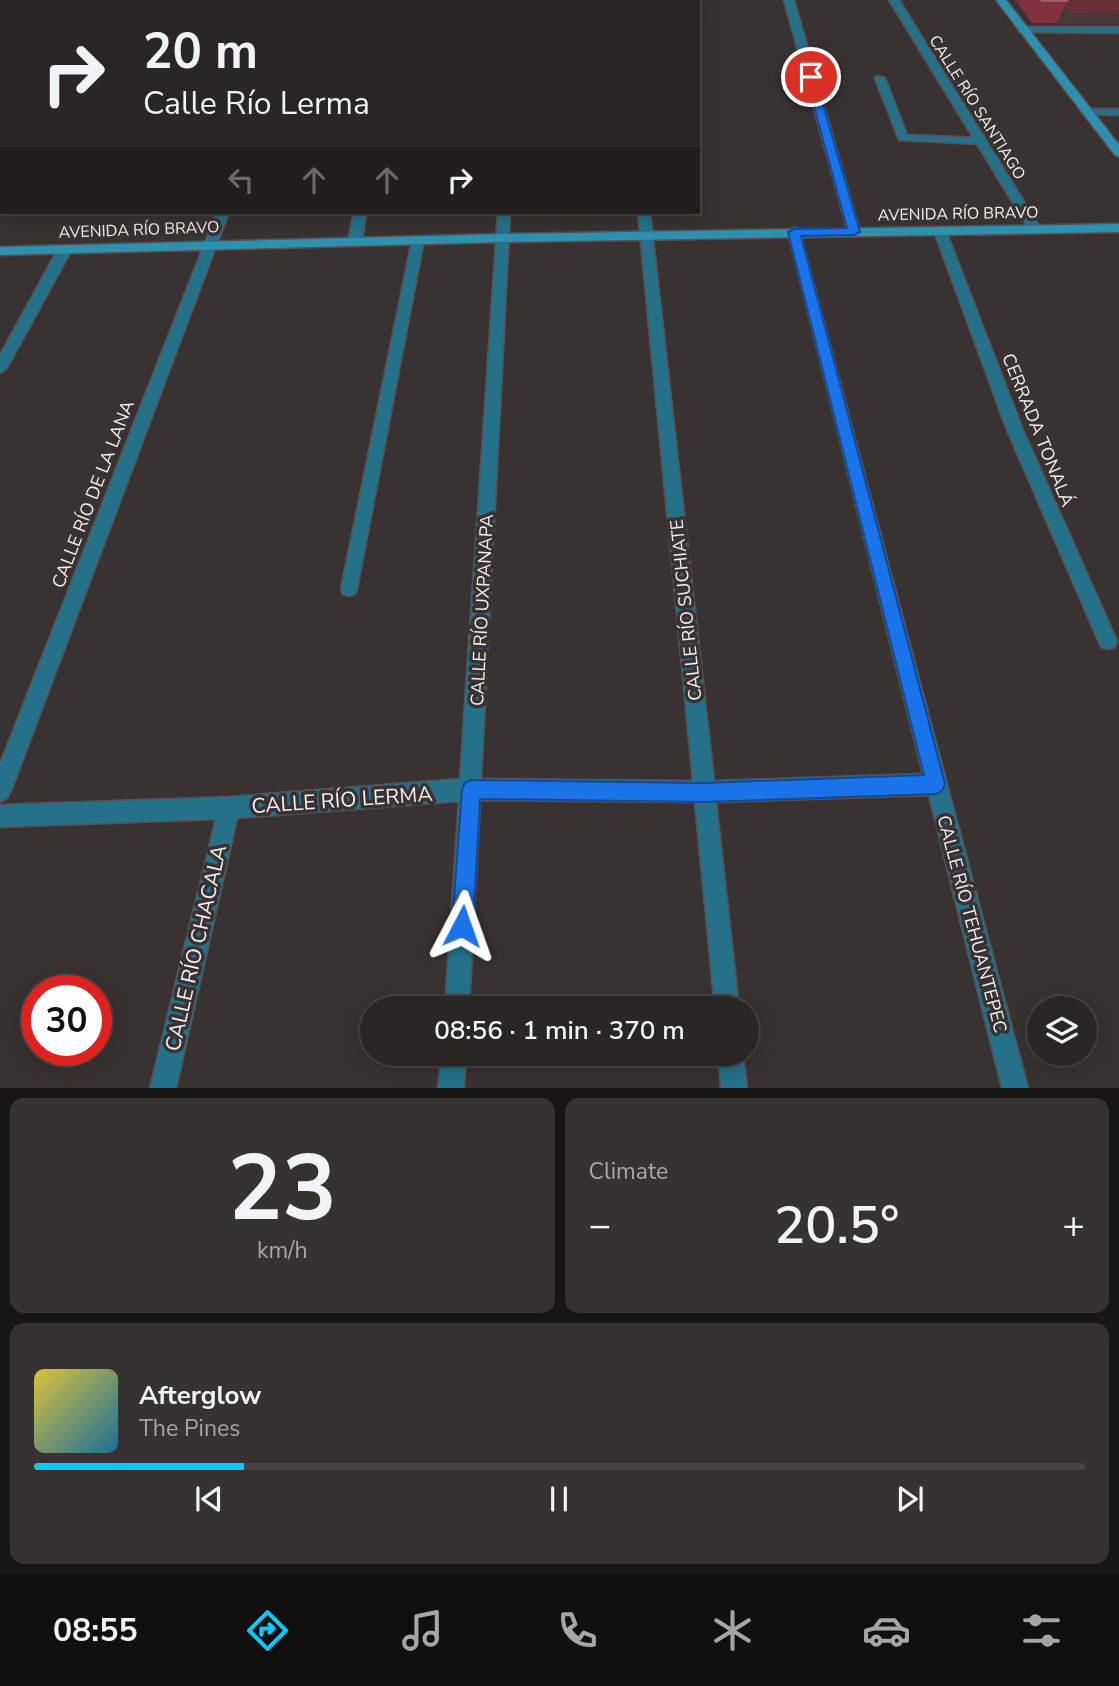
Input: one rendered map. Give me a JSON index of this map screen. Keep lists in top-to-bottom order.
{
  "streets": {
    "main road": ["AVENIDA RÍO BRAVO"],
    "street": [
      "CALLE RÍO SANTIAGO",
      "CERRADA TONALÁ",
      "CALLE RÍO DE LA LANA",
      "CALLE RÍO UXPANAPA",
      "CALLE RÍO SUCHIATE",
      "CALLE RÍO LERMA",
      "CALLE RÍO TEHUANTEPEC",
      "CALLE RÍO CHACALA"
    ]
  },
  "crossings": [
    ["CALLE RÍO SANTIAGO", "AVENIDA RÍO BRAVO"],
    ["AVENIDA RÍO BRAVO", "CERRADA TONALÁ"],
    ["AVENIDA RÍO BRAVO", "CALLE RÍO DE LA LANA"],
    ["AVENIDA RÍO BRAVO", "CALLE RÍO UXPANAPA"],
    ["AVENIDA RÍO BRAVO", "CALLE RÍO SUCHIATE"],
    ["AVENIDA RÍO BRAVO", "CALLE RÍO TEHUANTEPEC"],
    ["CALLE RÍO UXPANAPA", "CALLE RÍO LERMA"],
    ["CALLE RÍO SUCHIATE", "CALLE RÍO LERMA"],
    ["CALLE RÍO LERMA", "CALLE RÍO TEHUANTEPEC"],
    ["CALLE RÍO LERMA", "CALLE RÍO CHACALA"]
  ],
  "page": {
    "turn": ["20 m", "Calle Río Lerma"],
    "limit": "30",
    "trip": "08:56 · 1 min · 370 m",
    "tile": [
      ["23", "km/h"],
      "Climate"
    ],
    "heat": ["−", "20.5°", "+"],
    "song": ["Afterglow", "The Pines"],
    "tabs": "08:55"
  }
}
